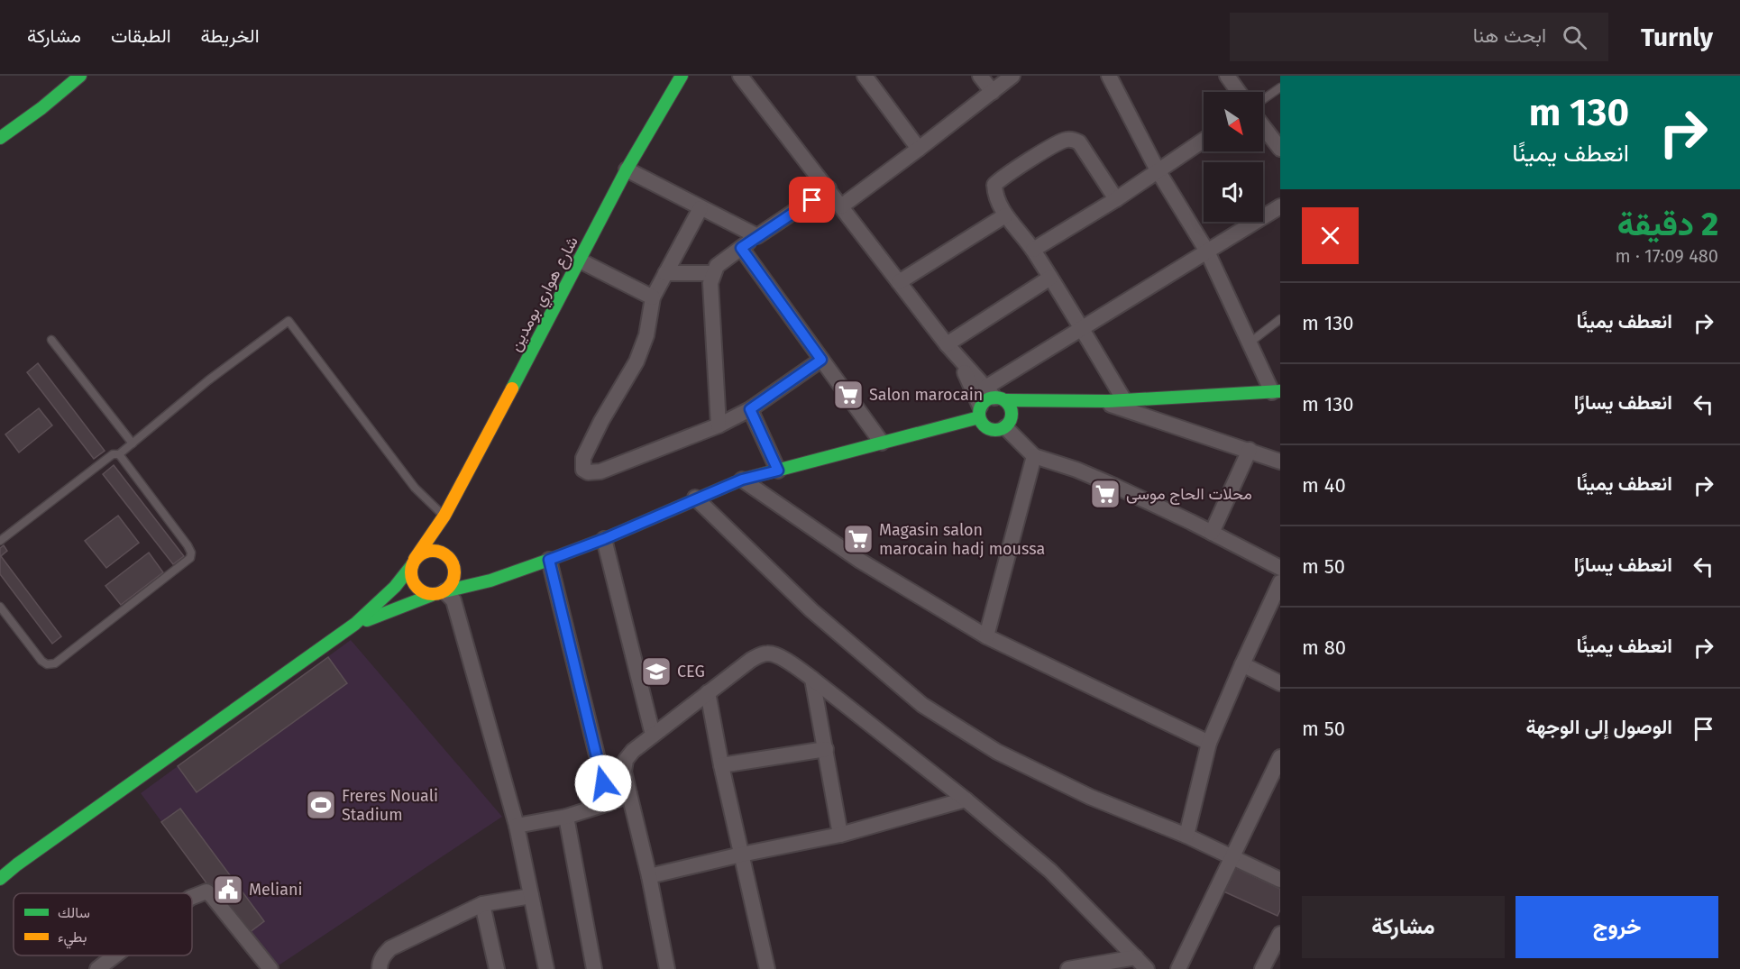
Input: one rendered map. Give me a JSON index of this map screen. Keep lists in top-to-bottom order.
{
  "streets": {
    "street": ["شارع هواري بومدين"]
  },
  "places": {
    "supermarket": ["Salon marocain", "محلات الحاج موسى", "Magasin salon marocain hadj moussa"],
    "school or university": ["CEG"],
    "sports": ["Freres Nouali Stadium"],
    "public building": ["Meliani"]
  },
  "legend": ["سالك", "بطيء"],
  "north": "bottom right",
  "page": {
    "header": "Turnly",
    "search": "ابحث هنا",
    "nav": ["الخريطة", "الطبقات", "مشاركة"],
    "turn": ["130 m", "انعطف يمينًا"],
    "heading": ["2 دقيقة", "480 m · 17:09"],
    "list": [
      {
        "name": "انعطف يمينًا",
        "value": "130 m"
      },
      {
        "name": "انعطف يسارًا",
        "value": "130 m"
      },
      {
        "name": "انعطف يمينًا",
        "value": "40 m"
      },
      {
        "name": "انعطف يسارًا",
        "value": "50 m"
      },
      {
        "name": "انعطف يمينًا",
        "value": "80 m"
      },
      {
        "name": "الوصول إلى الوجهة",
        "value": "50 m"
      }
    ],
    "buttons": ["خروج", "مشاركة"]
  }
}
